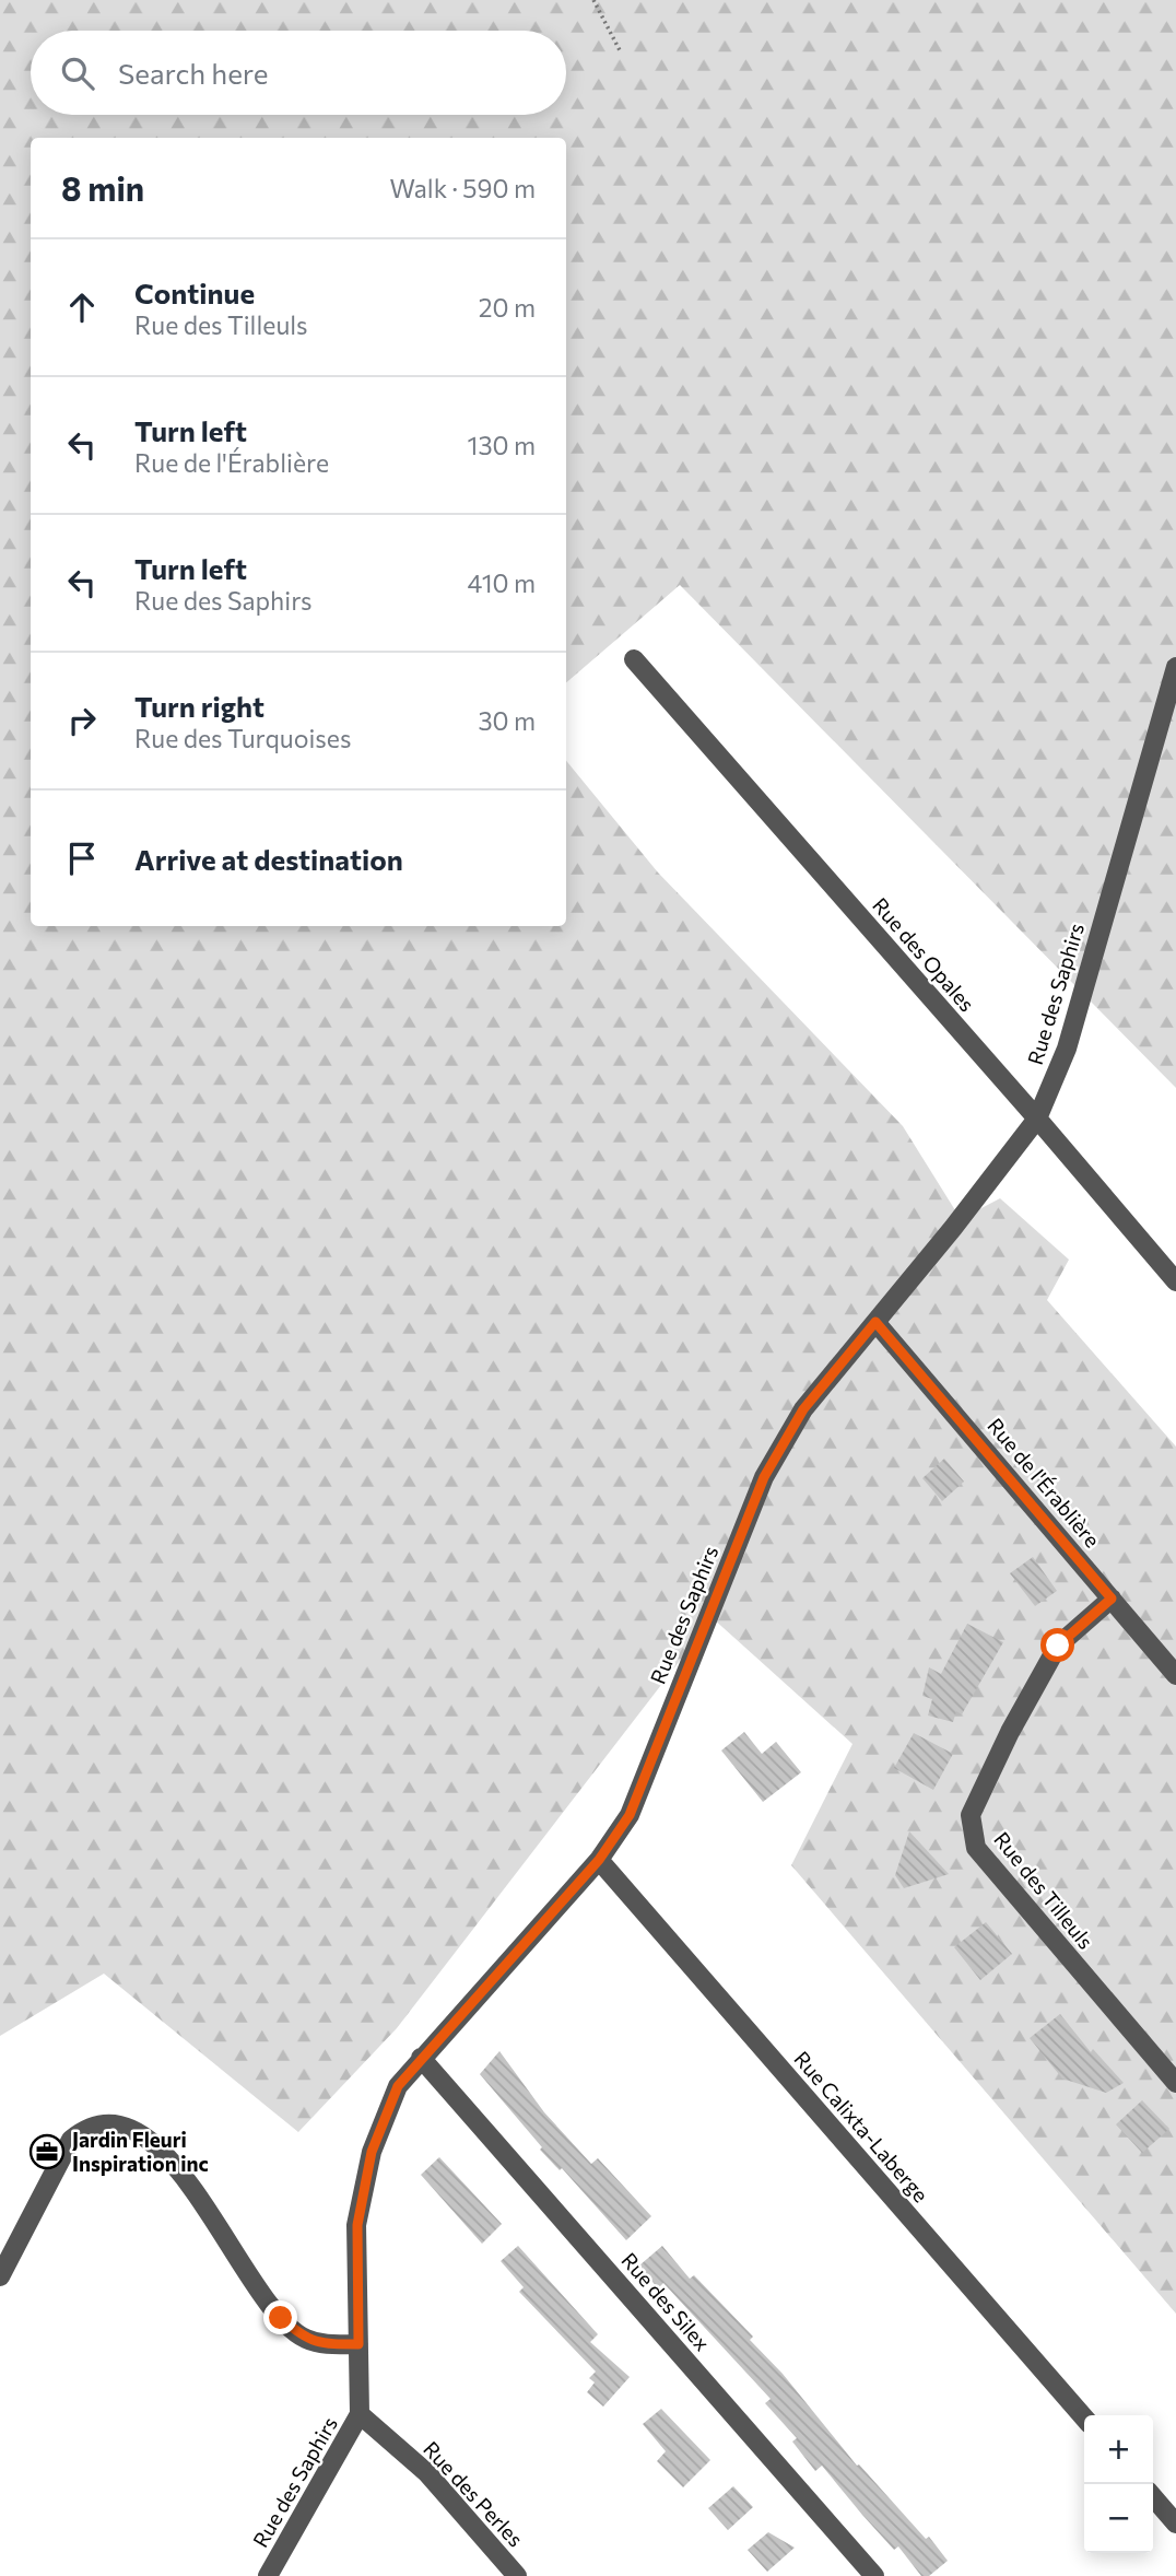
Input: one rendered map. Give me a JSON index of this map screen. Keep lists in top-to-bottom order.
{
  "streets": {
    "street": [
      "Rue des Opales",
      "Rue des Saphirs",
      "Rue de l'Érablière",
      "Rue des Tilleuls",
      "Rue Calixta-Laberge",
      "Rue des Silex",
      "Rue des Perles"
    ]
  },
  "crossings": [
    ["Rue des Opales", "Rue des Saphirs"],
    ["Rue des Saphirs", "Rue de l'Érablière"],
    ["Rue des Saphirs", "Rue Calixta-Laberge"],
    ["Rue des Saphirs", "Rue des Silex"],
    ["Rue des Saphirs", "Rue des Perles"],
    ["Rue de l'Érablière", "Rue des Tilleuls"]
  ],
  "places": {
    "office": ["Jardin Fleuri Inspiration inc"]
  },
  "page": {
    "search": "Search here",
    "heading": ["8 min", "Walk · 590 m"],
    "list": [
      ["Continue", "Rue des Tilleuls", "20 m"],
      ["Turn left", "Rue de l'Érablière", "130 m"],
      ["Turn left", "Rue des Saphirs", "410 m"],
      ["Turn right", "Rue des Turquoises", "30 m"],
      "Arrive at destination"
    ],
    "map_buttons": ["+", "−"]
  }
}
